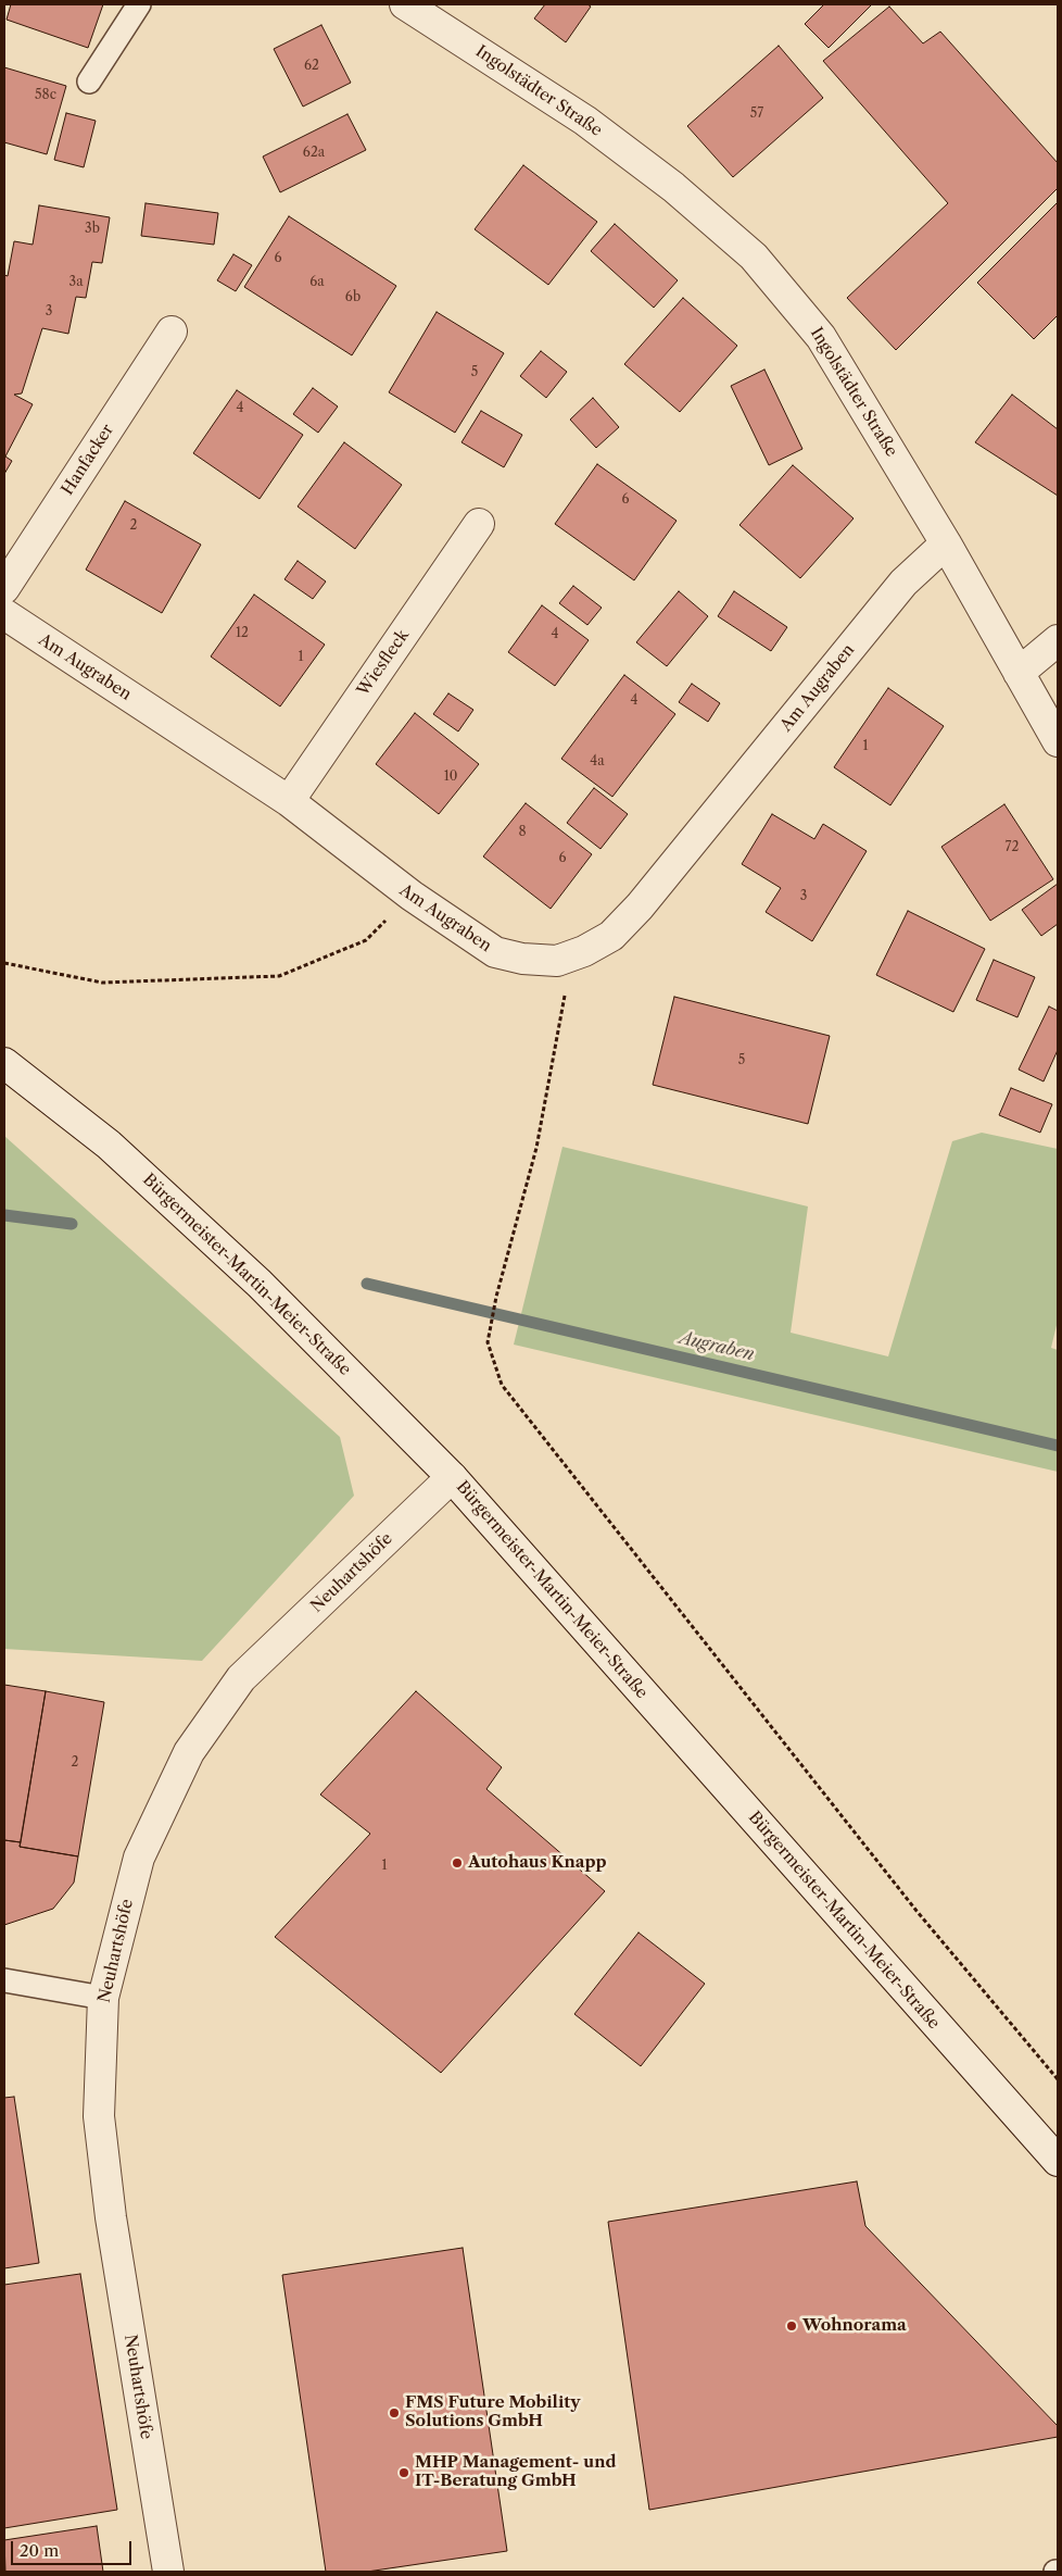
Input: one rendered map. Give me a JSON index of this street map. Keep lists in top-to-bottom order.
{
  "streets": {
    "street": [
      "Ingolstädter Straße",
      "Hanfacker",
      "Wiesfleck",
      "Am Augraben",
      "Bürgermeister-Martin-Meier-Straße",
      "Neuhartshöfe"
    ]
  },
  "crossings": [
    ["Ingolstädter Straße", "Am Augraben"],
    ["Wiesfleck", "Am Augraben"],
    ["Bürgermeister-Martin-Meier-Straße", "Neuhartshöfe"]
  ],
  "water": ["Augraben"],
  "places": [
    "Autohaus Knapp",
    "Wohnorama",
    "FMS Future Mobility Solutions GmbH",
    "MHP Management- und IT-Beratung GmbH"
  ],
  "house_numbers": [
    "62",
    "58c",
    "57",
    "62a",
    "3b",
    "6",
    "3a",
    "6a",
    "6b",
    "3",
    "5",
    "4",
    "6",
    "2",
    "12",
    "4",
    "1",
    "4",
    "1",
    "4a",
    "10",
    "8",
    "72",
    "6",
    "3",
    "5",
    "2",
    "1"
  ],
  "scale_bar": "20 m"
}
